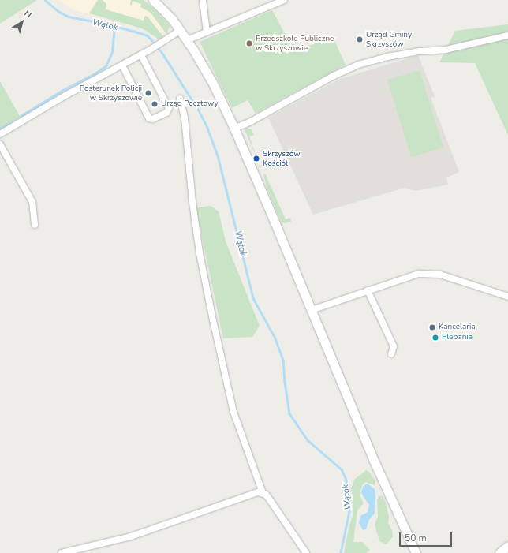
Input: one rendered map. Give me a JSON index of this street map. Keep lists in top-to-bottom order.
{
  "water": ["Wątok"],
  "places": [
    "Urząd Gminy Skrzyszów",
    "Przedszkole Publiczne w Skrzyszowie",
    "Posterunek Policji w Skrzyszowie",
    "Urząd Pocztowy",
    "Skrzyszów Kościół",
    "Kancelaria",
    "Plebania"
  ],
  "scale_bar": "50 m",
  "north": "top right"
}
